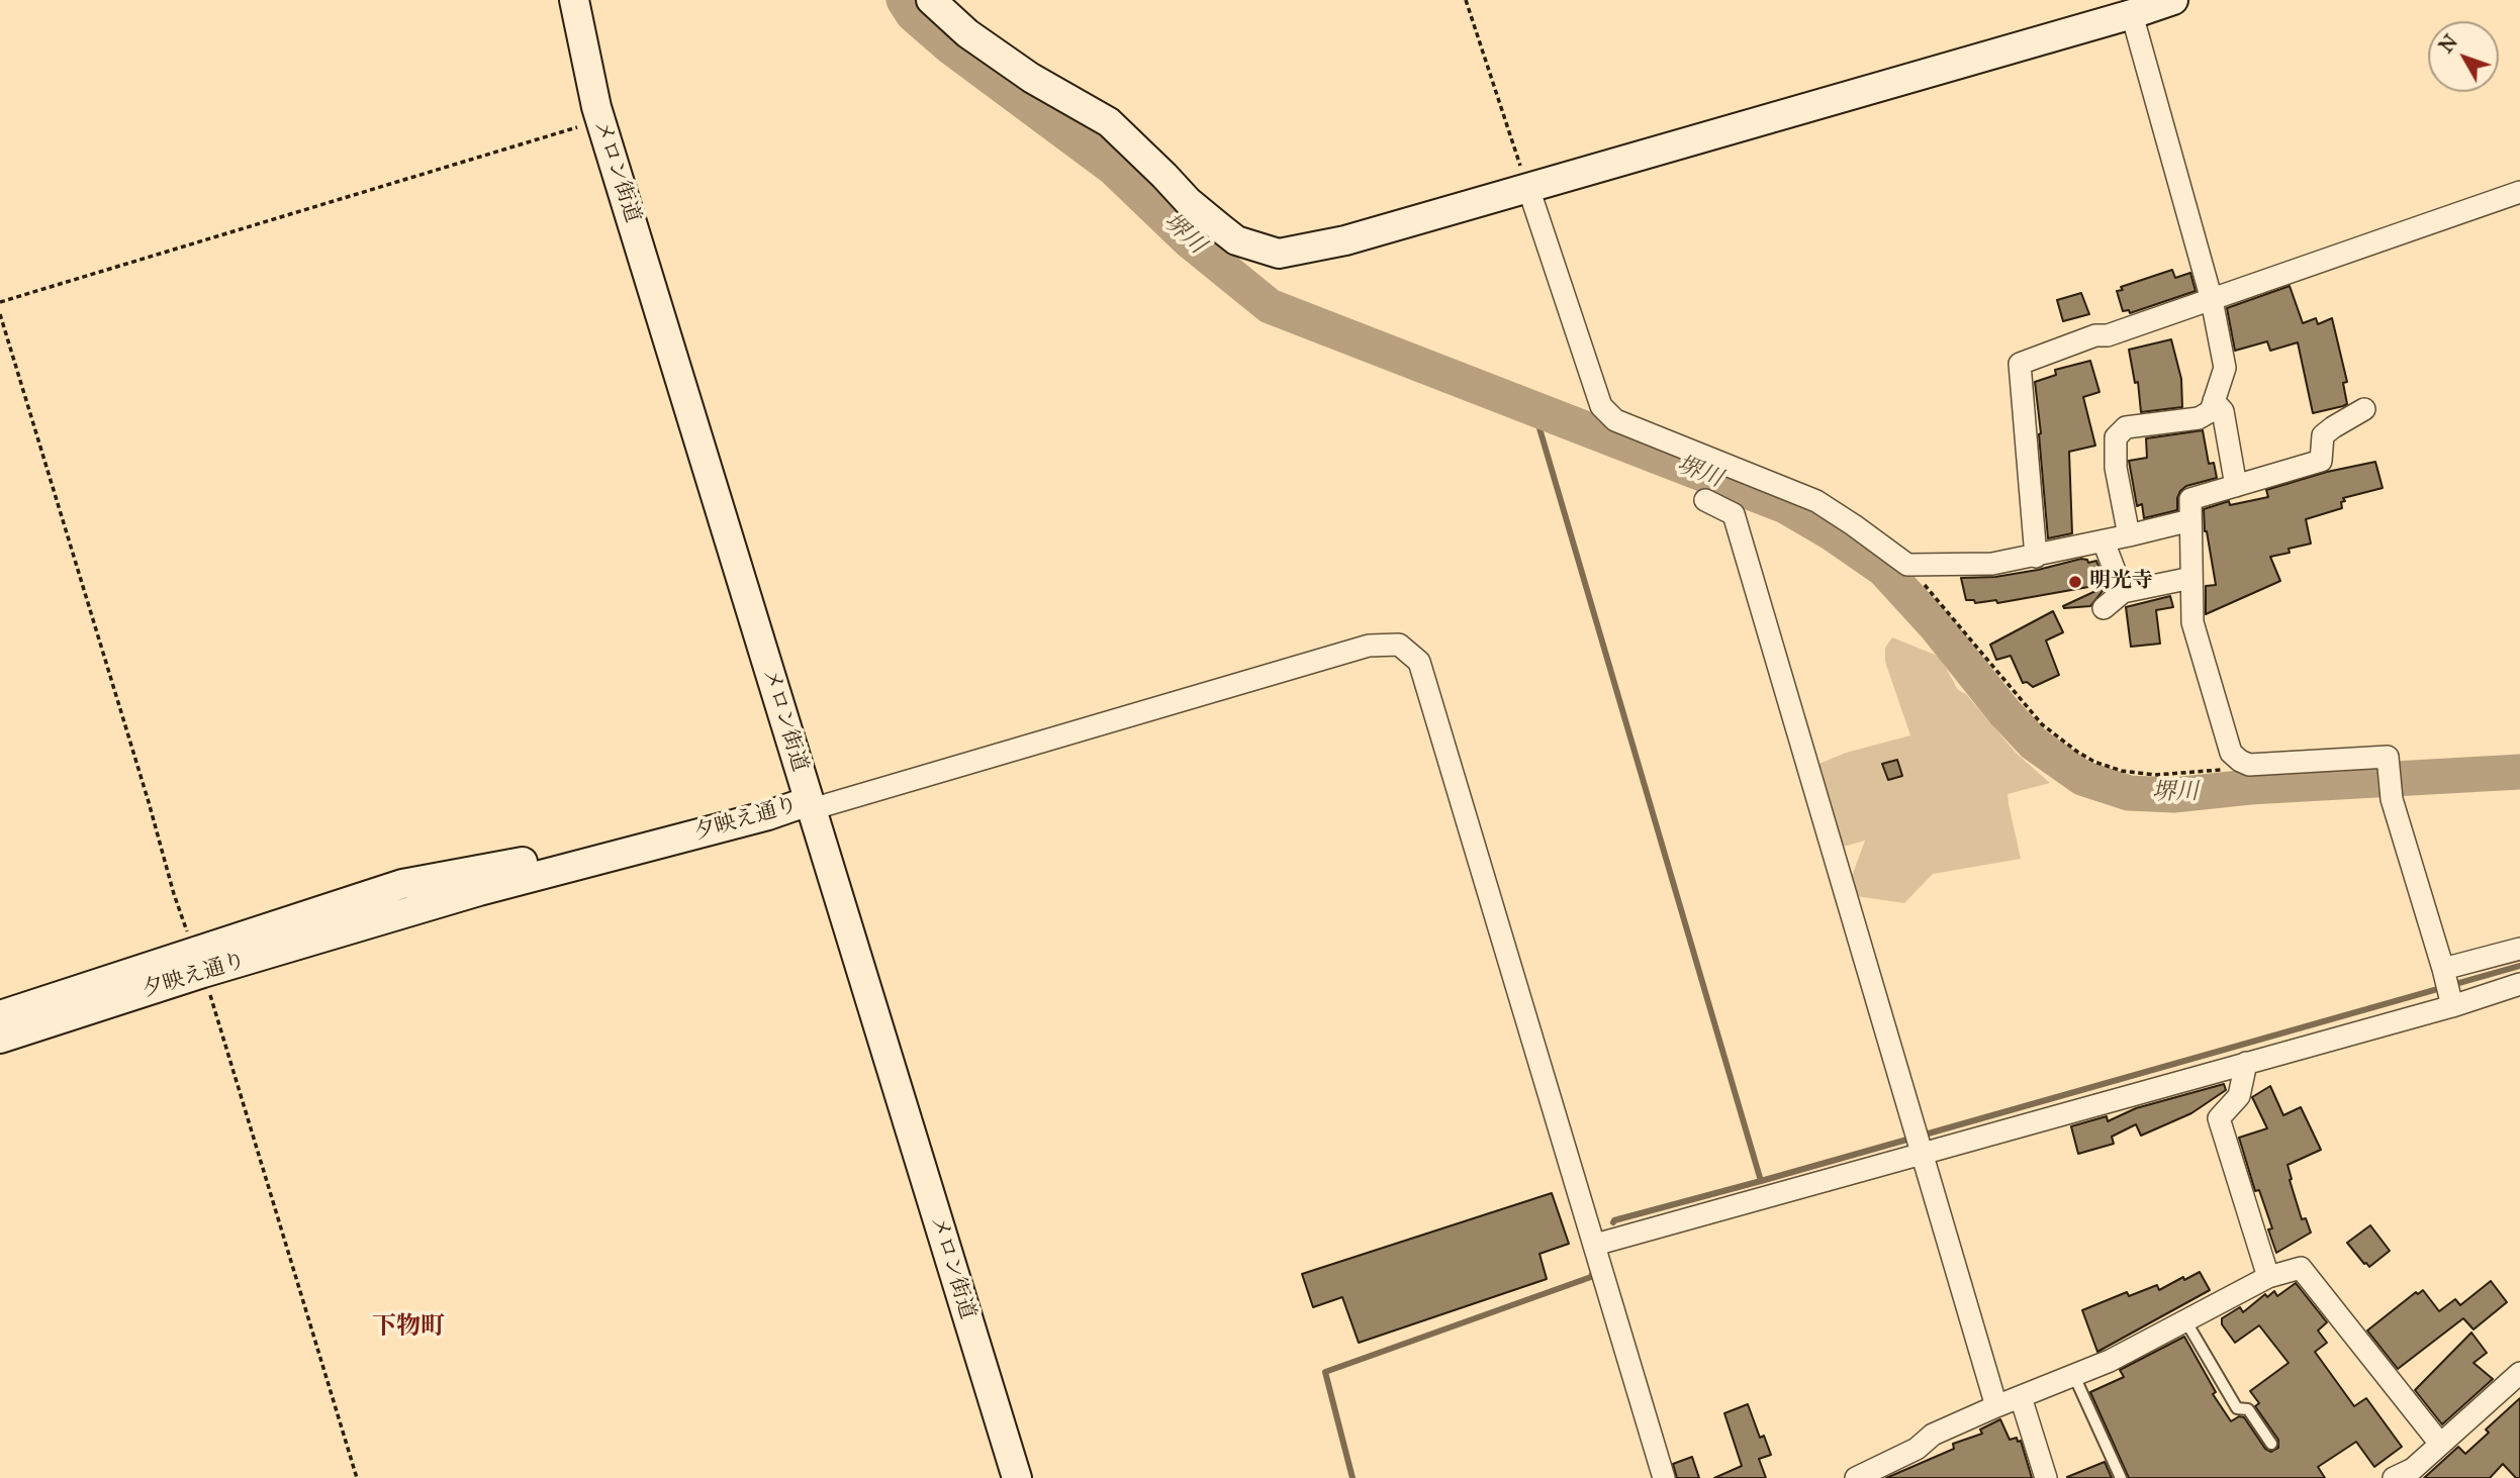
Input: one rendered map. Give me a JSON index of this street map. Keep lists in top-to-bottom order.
{
  "streets": {
    "street": ["メロン街道", "夕映え通り"]
  },
  "crossings": [
    ["メロン街道", "夕映え通り"]
  ],
  "districts": ["下物町"],
  "water": ["堺川"],
  "places": ["明光寺"],
  "north": "top left"
}
